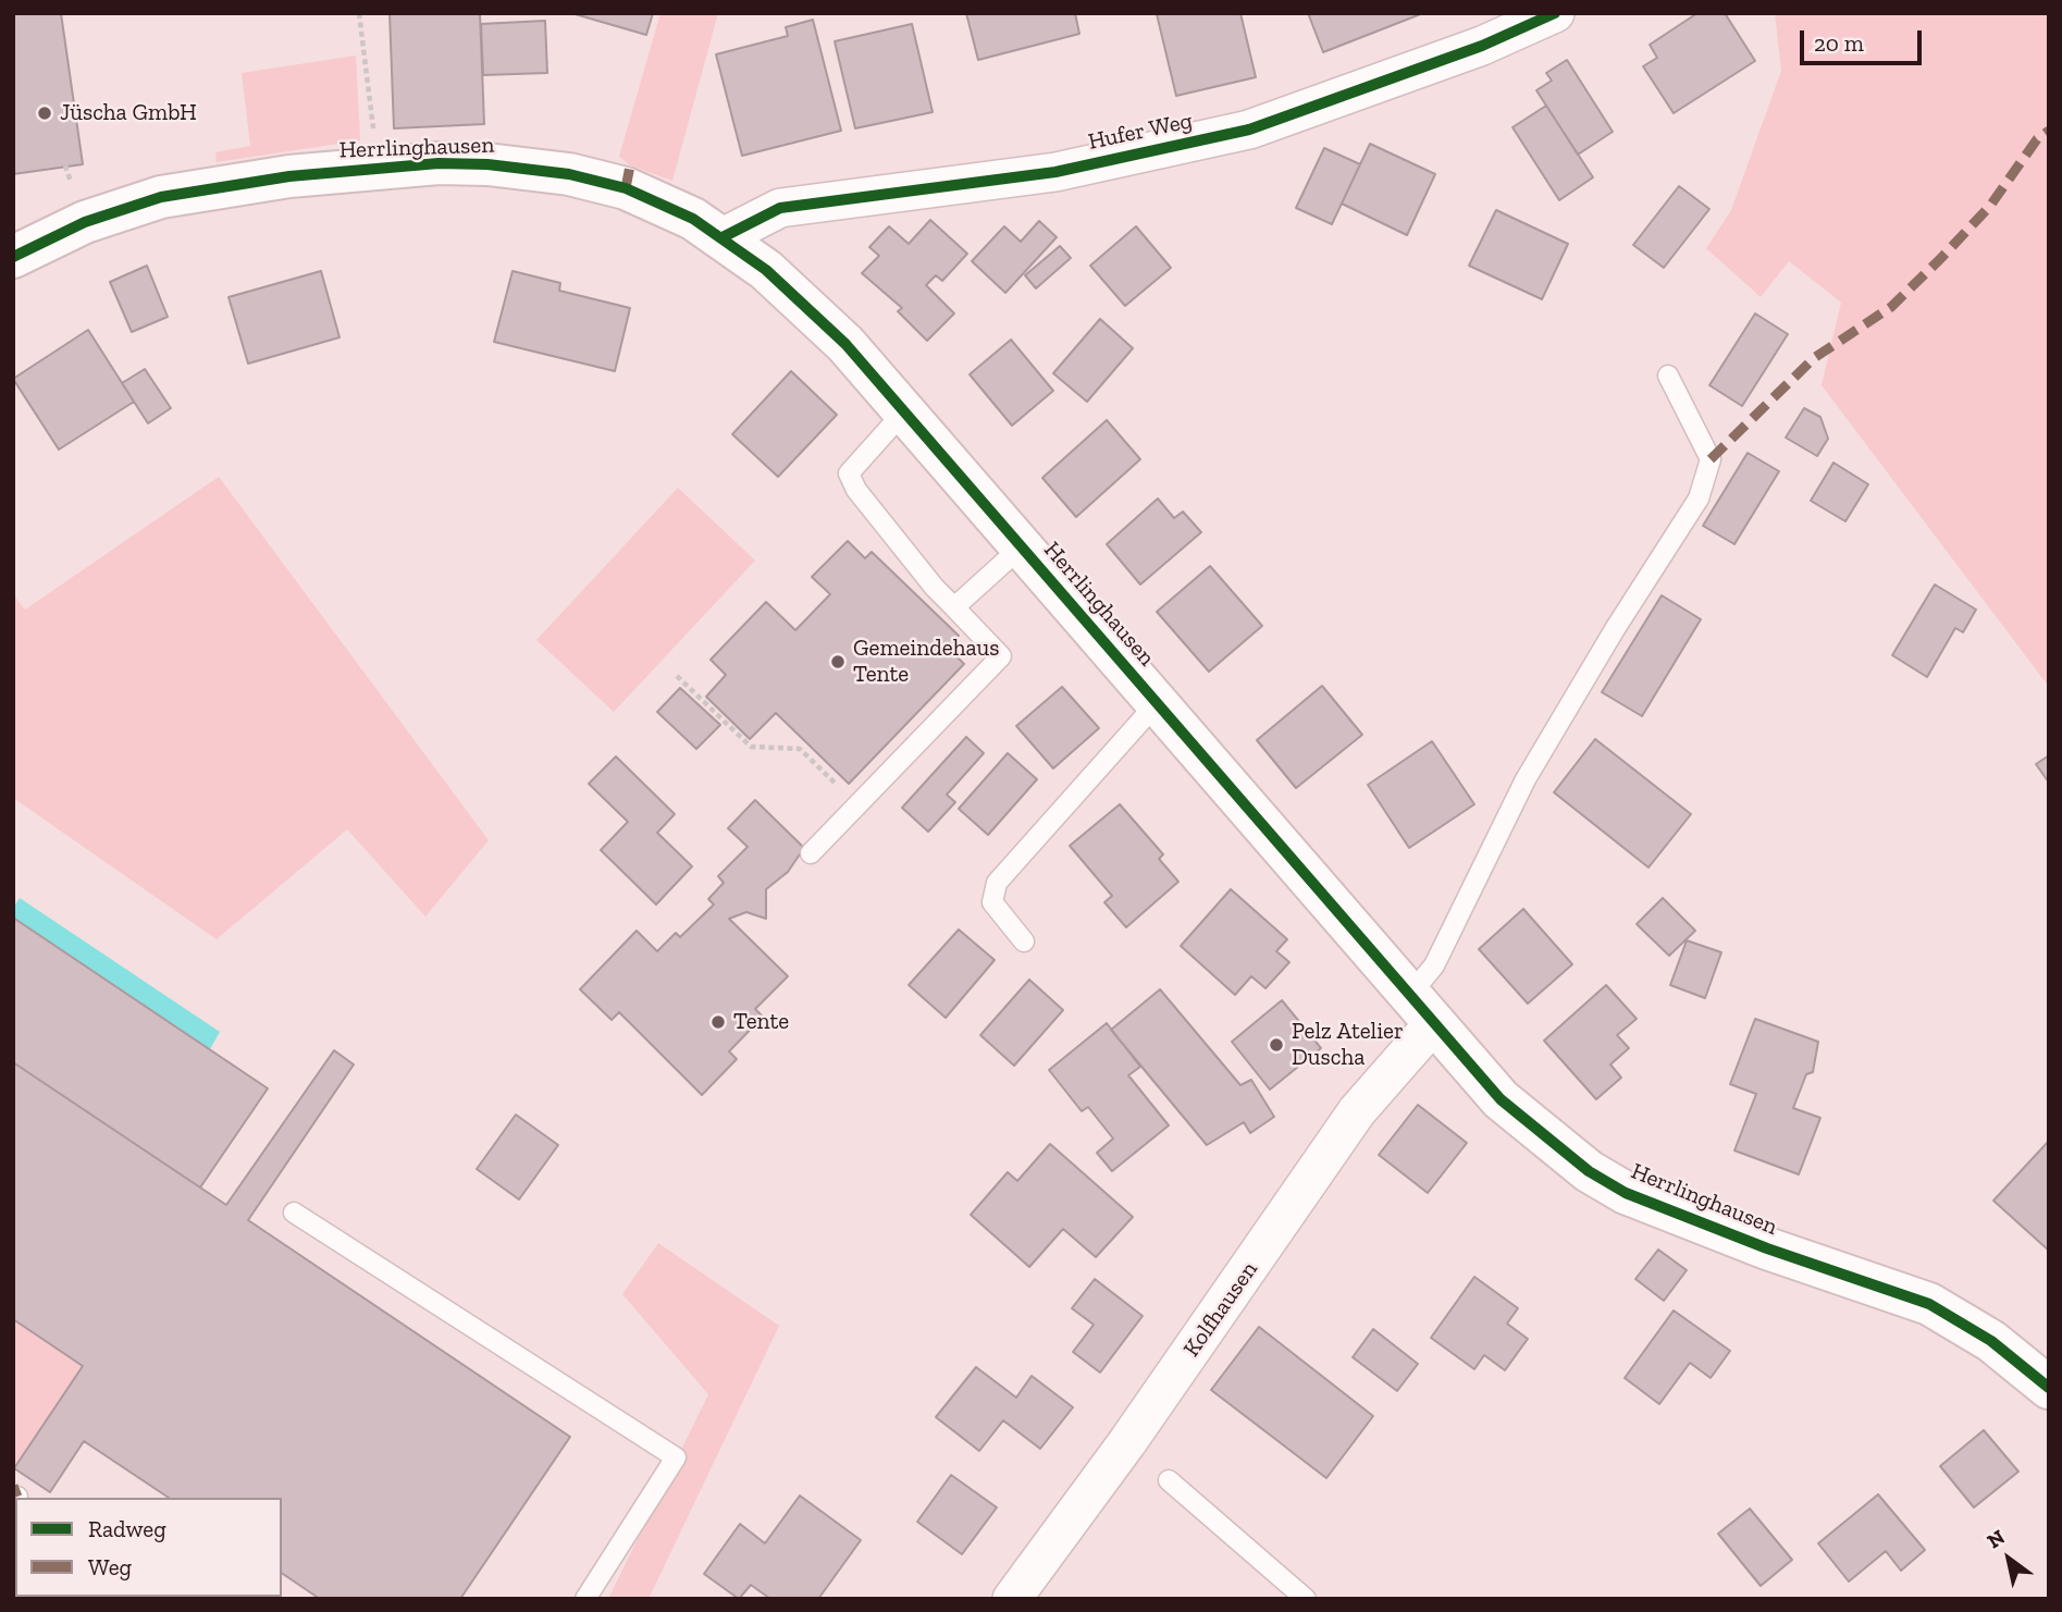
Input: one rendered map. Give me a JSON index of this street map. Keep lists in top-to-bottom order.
{
  "streets": {
    "street": ["Hufer Weg", "Herrlinghausen", "Kolfhausen"]
  },
  "crossings": [
    ["Hufer Weg", "Herrlinghausen"],
    ["Herrlinghausen", "Kolfhausen"]
  ],
  "places": [
    "Jüscha GmbH",
    "Gemeindehaus Tente",
    "Tente",
    "Pelz Atelier Duscha"
  ],
  "legend": ["Radweg", "Weg"],
  "scale_bar": "20 m",
  "north": "top left"
}
